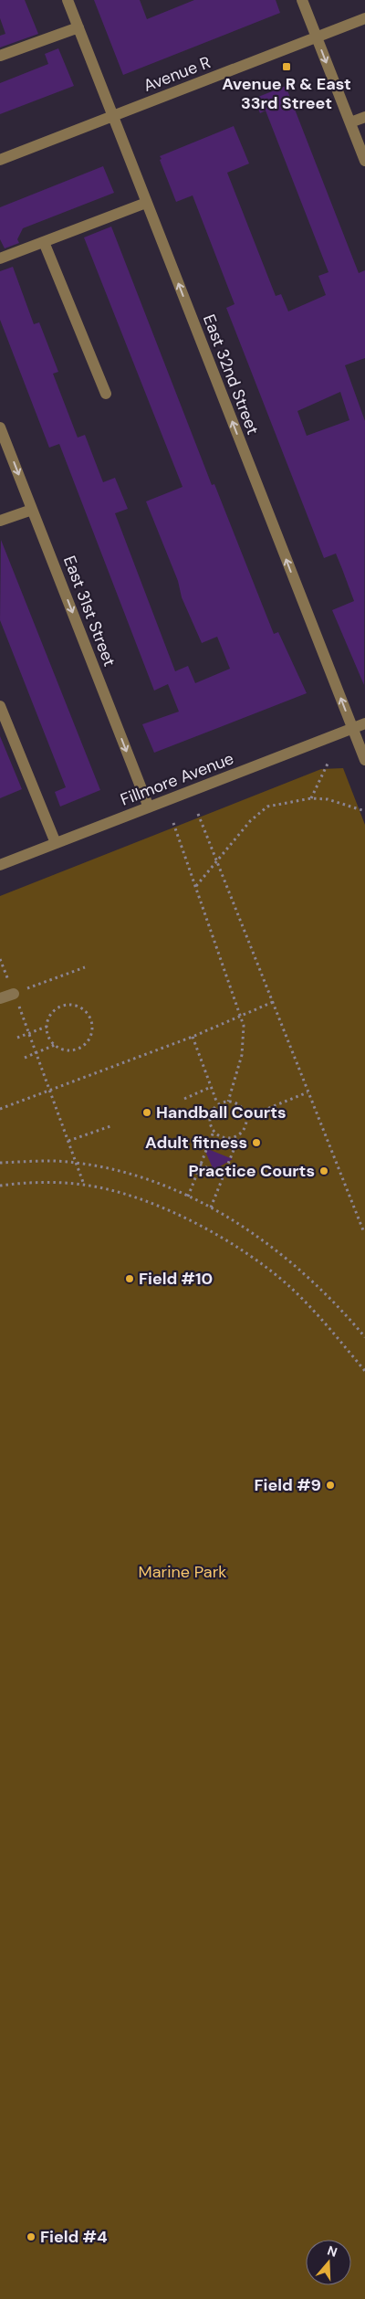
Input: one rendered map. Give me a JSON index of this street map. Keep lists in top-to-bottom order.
{
  "streets": {
    "street": [
      "Avenue R",
      "East 32nd Street",
      "East 31st Street",
      "Fillmore Avenue"
    ]
  },
  "crossings": [
    ["Avenue R", "East 32nd Street"],
    ["East 32nd Street", "Fillmore Avenue"],
    ["East 31st Street", "Fillmore Avenue"]
  ],
  "one_way": ["East 32nd Street"],
  "parks": ["Marine Park"],
  "places": {
    "transit": ["Avenue R & East 33rd Street"],
    "other": [
      "Handball Courts",
      "Adult fitness",
      "Practice Courts",
      "Field #10",
      "Field #9",
      "Field #4"
    ]
  },
  "north": "top"
}
